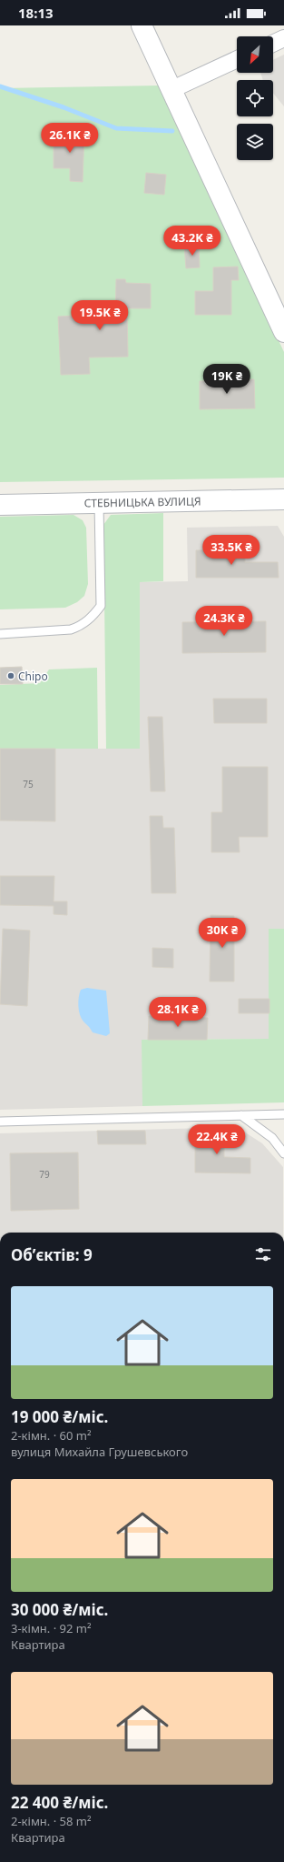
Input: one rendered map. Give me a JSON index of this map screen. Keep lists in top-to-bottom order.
{
  "streets": {
    "street": ["СТЕБНИЦЬКА ВУЛИЦЯ"]
  },
  "places": ["Chipo"],
  "house_numbers": ["75", "79"],
  "north": "bottom left",
  "page": {
    "status": "18:13",
    "price": [
      "26.1K ₴",
      "43.2K ₴",
      "19.5K ₴",
      "19K ₴",
      "33.5K ₴",
      "24.3K ₴",
      "30K ₴",
      "28.1K ₴",
      "22.4K ₴"
    ],
    "heading": "Об’єктів: 9",
    "list": [
      {
        "name": "19 000 ₴/міс.",
        "note": "2-кімн. · 60 m² · вулиця Михайла Грушевського"
      },
      {
        "name": "30 000 ₴/міс.",
        "note": "3-кімн. · 92 m² · Квартира"
      },
      {
        "name": "22 400 ₴/міс.",
        "note": "2-кімн. · 58 m² · Квартира"
      }
    ]
  }
}
